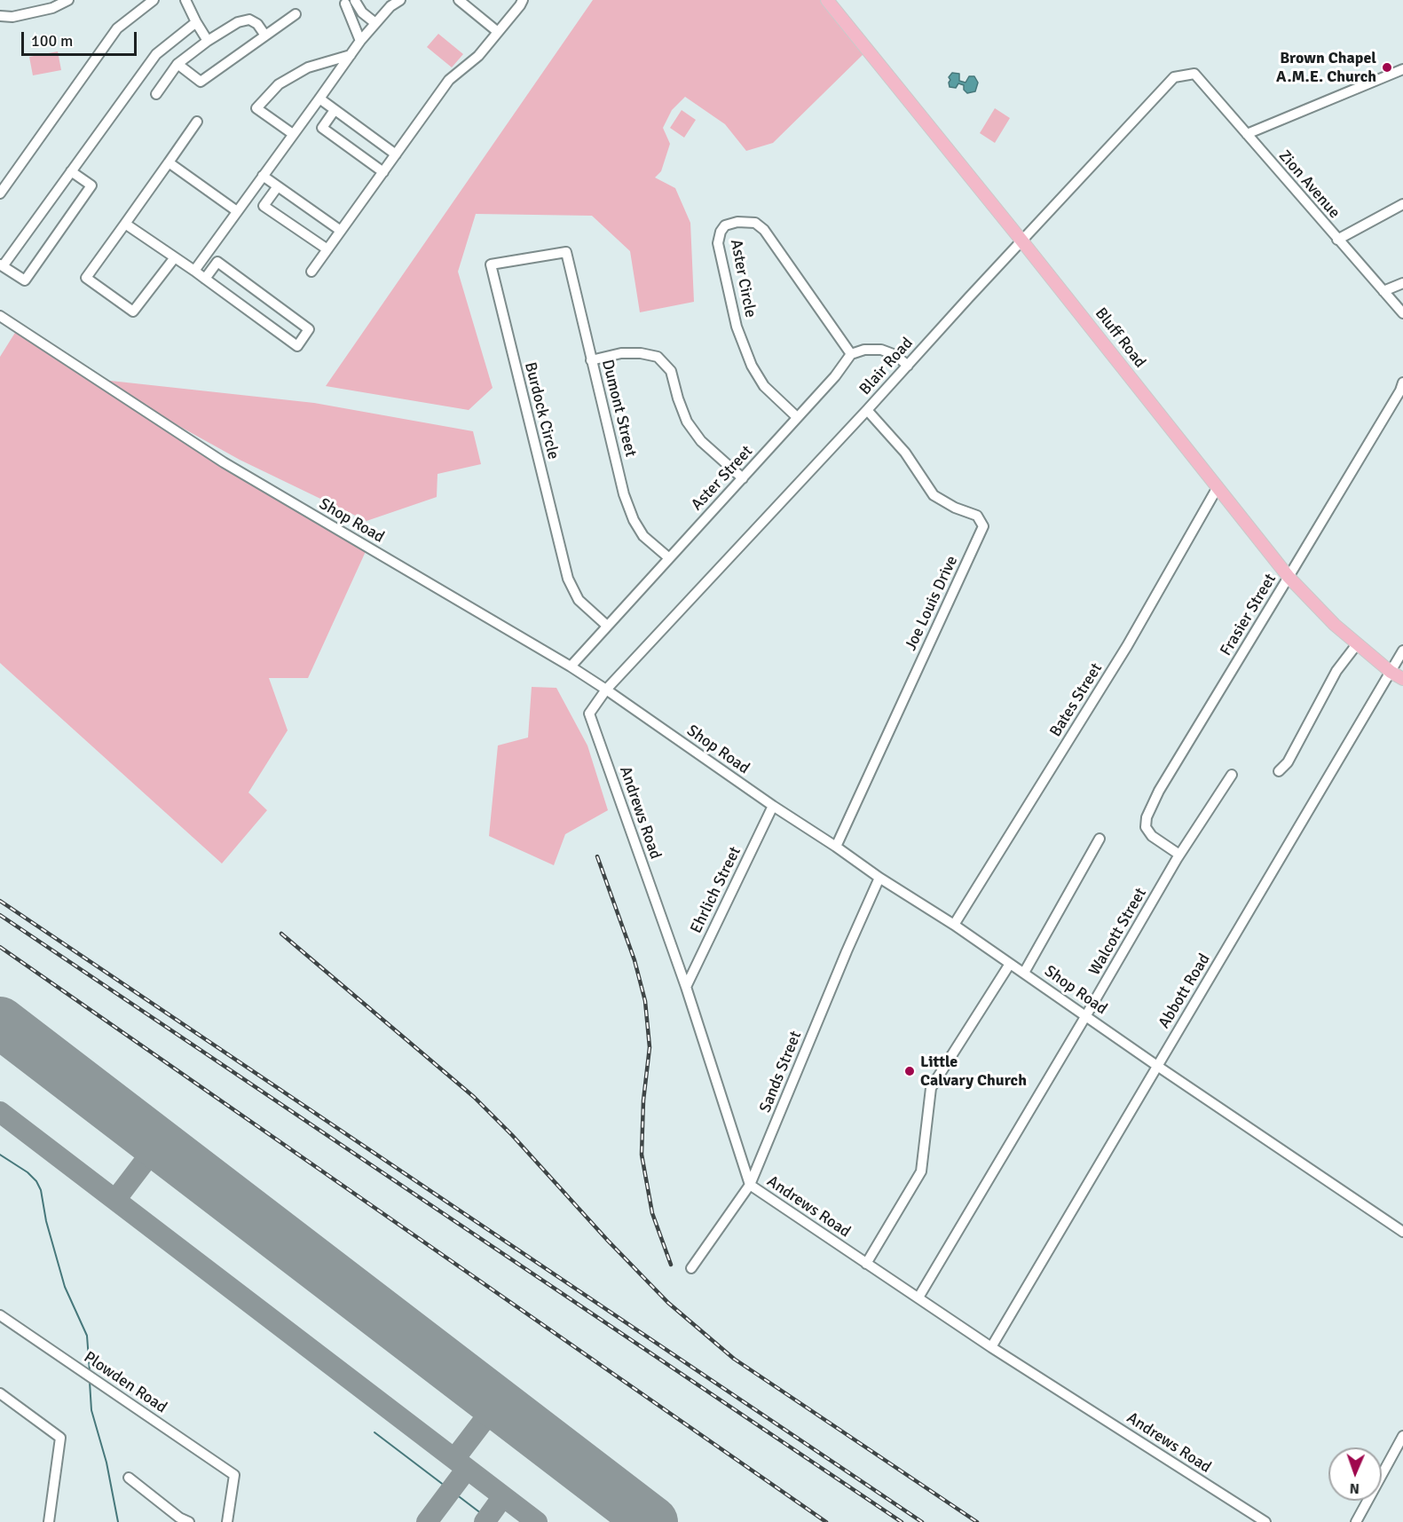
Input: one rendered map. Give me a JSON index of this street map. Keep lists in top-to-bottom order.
{
  "streets": {
    "main road": ["Bluff Road"],
    "street": [
      "Zion Avenue",
      "Aster Circle",
      "Blair Road",
      "Dumont Street",
      "Burdock Circle",
      "Aster Street",
      "Shop Road",
      "Joe Louis Drive",
      "Frasier Street",
      "Bates Street",
      "Andrews Road",
      "Ehrlich Street",
      "Walcott Street",
      "Abbott Road",
      "Sands Street",
      "Plowden Road"
    ]
  },
  "crossings": [
    ["Zion Avenue", "Blair Road"],
    ["Aster Circle", "Aster Street"],
    ["Bluff Road", "Blair Road"],
    ["Bluff Road", "Frasier Street"],
    ["Bluff Road", "Bates Street"],
    ["Bluff Road", "Abbott Road"],
    ["Blair Road", "Shop Road"],
    ["Blair Road", "Joe Louis Drive"],
    ["Blair Road", "Andrews Road"],
    ["Dumont Street", "Burdock Circle"],
    ["Dumont Street", "Aster Street"],
    ["Burdock Circle", "Aster Street"],
    ["Aster Street", "Shop Road"],
    ["Shop Road", "Joe Louis Drive"],
    ["Shop Road", "Bates Street"],
    ["Shop Road", "Andrews Road"],
    ["Shop Road", "Ehrlich Street"],
    ["Shop Road", "Walcott Street"],
    ["Shop Road", "Abbott Road"],
    ["Shop Road", "Sands Street"],
    ["Frasier Street", "Walcott Street"],
    ["Andrews Road", "Ehrlich Street"],
    ["Andrews Road", "Walcott Street"],
    ["Andrews Road", "Abbott Road"],
    ["Andrews Road", "Sands Street"]
  ],
  "places": ["Brown Chapel A.M.E. Church", "Little Calvary Church"],
  "scale_bar": "100 m",
  "north": "bottom"
}
